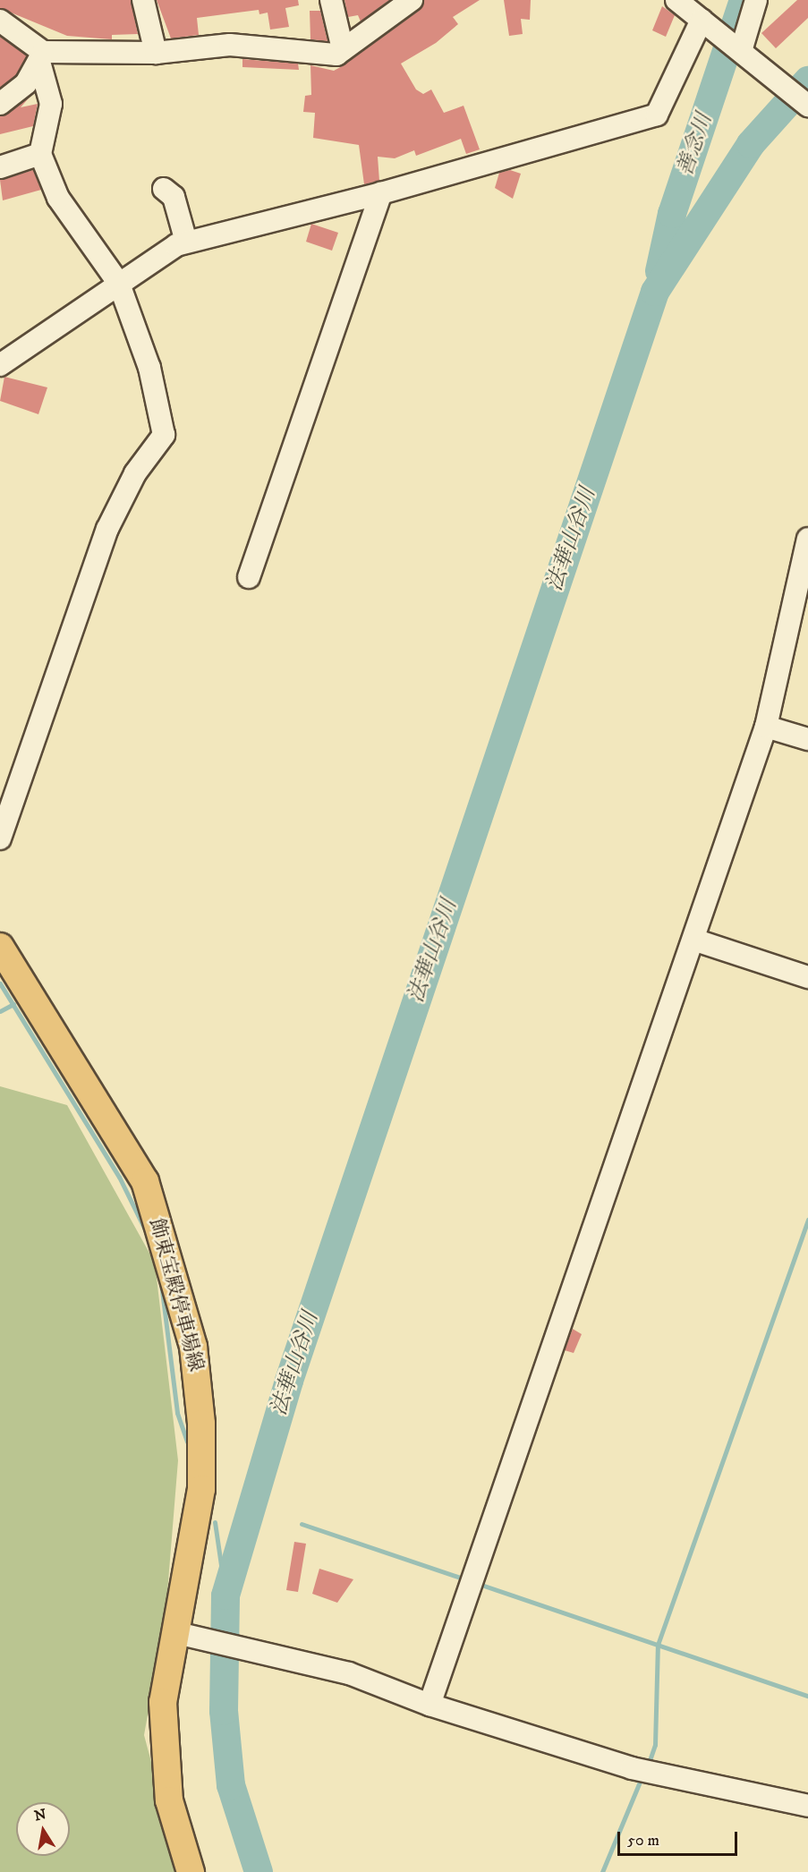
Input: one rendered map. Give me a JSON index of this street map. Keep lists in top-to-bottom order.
{
  "streets": {
    "main road": ["飾東宝殿停車場線"]
  },
  "water": ["善念川", "法華山谷川"],
  "scale_bar": "50 m",
  "north": "top"
}
